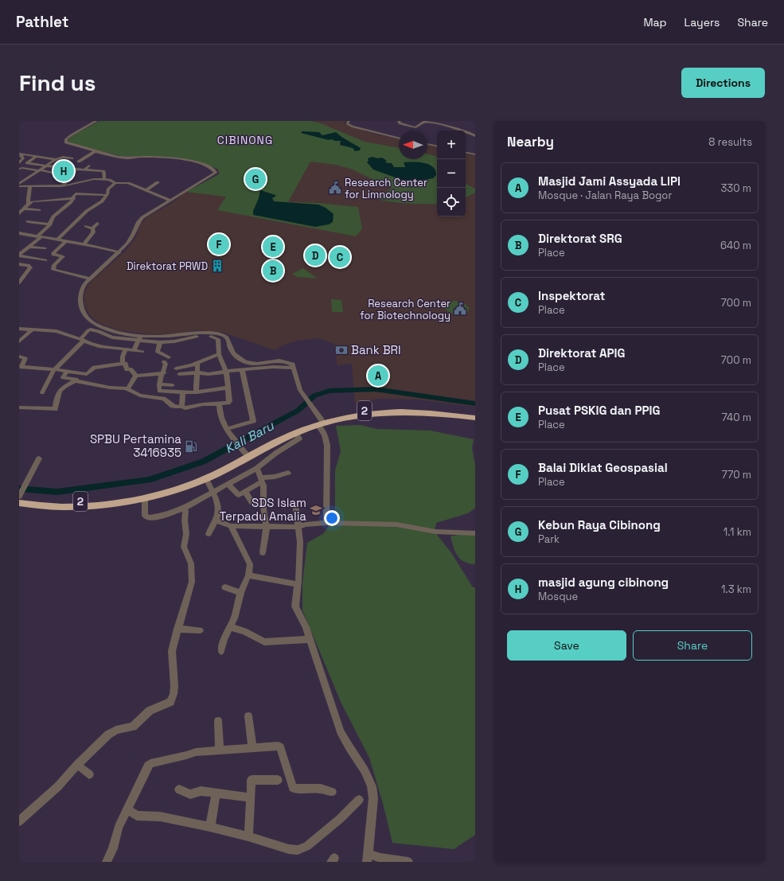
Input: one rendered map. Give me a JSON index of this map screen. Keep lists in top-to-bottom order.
{
  "streets": {
    "highway": ["2"]
  },
  "districts": ["CIBINONG"],
  "water": ["Kali Baru"],
  "places": {
    "public building": ["Research Center for Limnology", "Research Center for Biotechnology"],
    "building": ["Direktorat PRWD"],
    "bank": ["Bank BRI"],
    "fuel station": ["SPBU Pertamina 3416935"],
    "school or university": ["SDS Islam Terpadu Amalia"]
  },
  "north": "left",
  "page": {
    "header": "Pathlet",
    "nav": ["Map", "Layers", "Share"],
    "buttons": [
      "Directions",
      ["Save", "Share"]
    ],
    "title": "Find us",
    "heading": ["Nearby", "8 results"],
    "map_buttons": ["+", "−"],
    "pins": [
      "H",
      "G",
      "F",
      "E",
      "D",
      "C",
      "B",
      "A"
    ],
    "list": [
      {
        "mark": "A",
        "name": "Masjid Jami Assyada LIPI",
        "note": "Mosque · Jalan Raya Bogor",
        "value": "330 m"
      },
      {
        "mark": "B",
        "name": "Direktorat SRG",
        "note": "Place",
        "value": "640 m"
      },
      {
        "mark": "C",
        "name": "Inspektorat",
        "note": "Place",
        "value": "700 m"
      },
      {
        "mark": "D",
        "name": "Direktorat APIG",
        "note": "Place",
        "value": "700 m"
      },
      {
        "mark": "E",
        "name": "Pusat PSKIG dan PPIG",
        "note": "Place",
        "value": "740 m"
      },
      {
        "mark": "F",
        "name": "Balai Diklat Geospasial",
        "note": "Place",
        "value": "770 m"
      },
      {
        "mark": "G",
        "name": "Kebun Raya Cibinong",
        "note": "Park",
        "value": "1.1 km"
      },
      {
        "mark": "H",
        "name": "masjid agung cibinong",
        "note": "Mosque",
        "value": "1.3 km"
      }
    ]
  }
}
